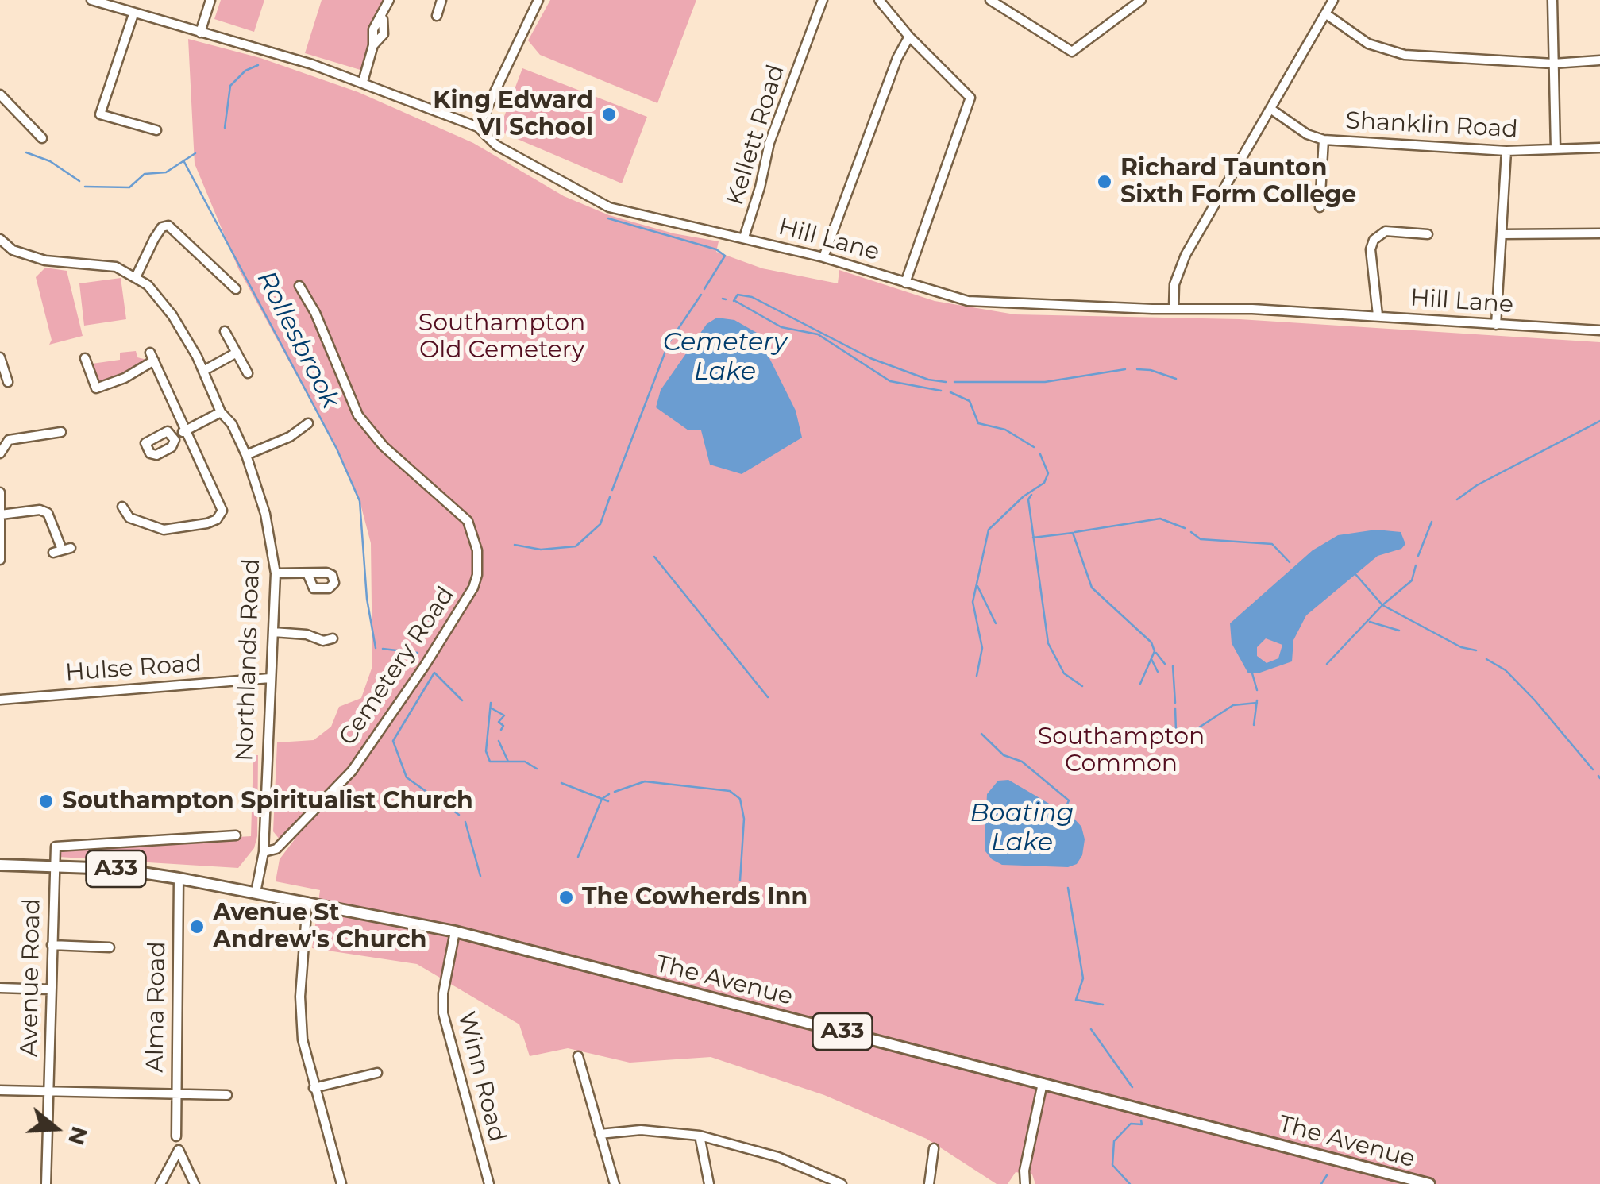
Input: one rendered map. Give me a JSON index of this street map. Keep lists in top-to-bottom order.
{
  "streets": {
    "main road": ["A33", "The Avenue"],
    "street": [
      "Shanklin Road",
      "Kellett Road",
      "Hill Lane",
      "Northlands Road",
      "Cemetery Road",
      "Hulse Road",
      "Avenue Road",
      "Alma Road",
      "Winn Road"
    ]
  },
  "crossings": [
    ["Kellett Road", "Hill Lane"],
    ["Northlands Road", "Cemetery Road"],
    ["Northlands Road", "Hulse Road"],
    ["Northlands Road", "The Avenue"],
    ["Avenue Road", "The Avenue"],
    ["The Avenue", "Alma Road"],
    ["The Avenue", "Winn Road"]
  ],
  "water": ["Rollesbrook", "Cemetery Lake", "Boating Lake"],
  "parks": ["Southampton Old Cemetery", "Southampton Common"],
  "places": [
    "King Edward VI School",
    "Richard Taunton Sixth Form College",
    "Southampton Spiritualist Church",
    "The Cowherds Inn",
    "Avenue St Andrew's Church"
  ],
  "north": "right"
}
